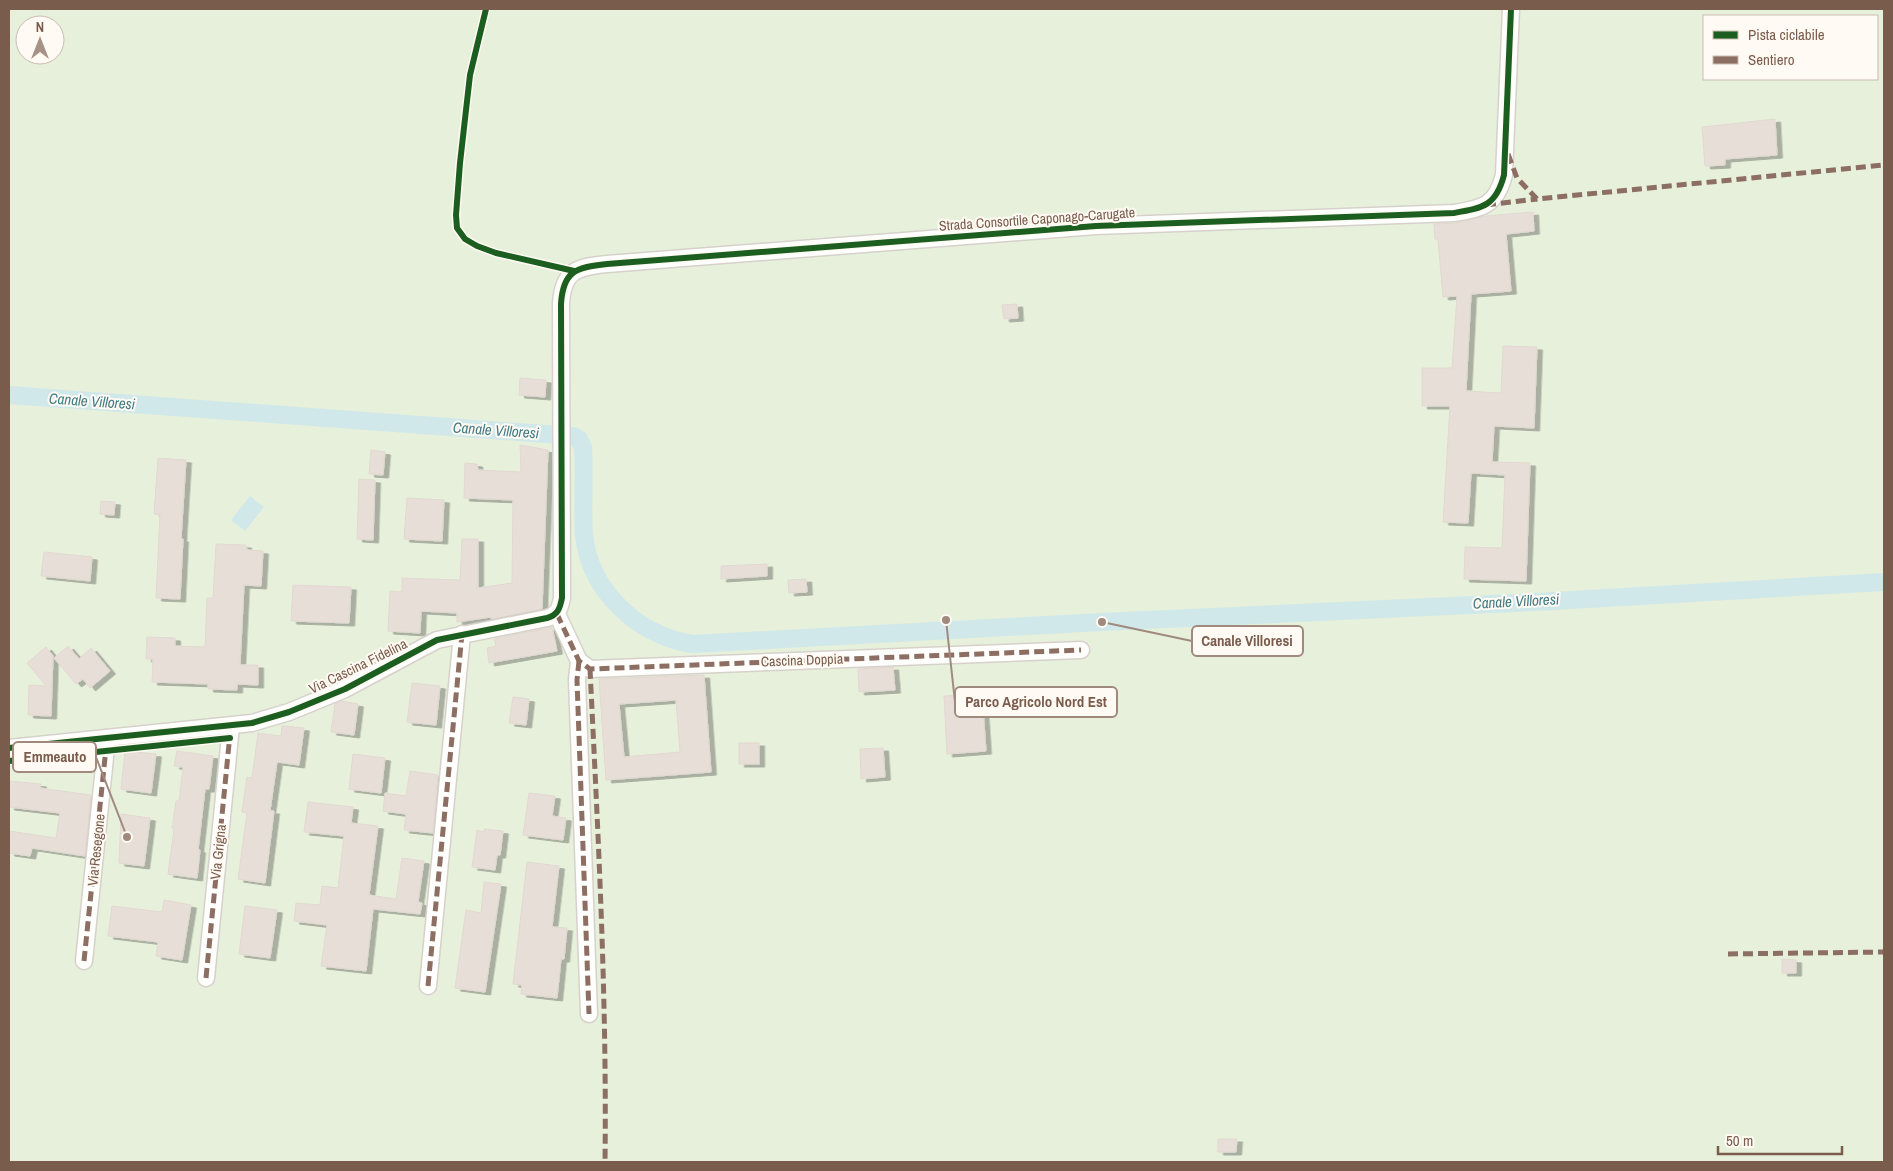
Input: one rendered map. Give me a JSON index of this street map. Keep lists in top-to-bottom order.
{
  "streets": {
    "street": [
      "Strada Consortile Caponago-Carugate",
      "Cascina Doppia",
      "Via Cascina Fidelina",
      "Via Resegone",
      "Via Grigna"
    ]
  },
  "crossings": [
    ["Strada Consortile Caponago-Carugate", "Via Cascina Fidelina"],
    ["Via Cascina Fidelina", "Via Resegone"],
    ["Via Cascina Fidelina", "Via Grigna"]
  ],
  "water": ["Canale Villoresi"],
  "places": ["Parco Agricolo Nord Est", "Canale Villoresi", "Emmeauto"],
  "legend": ["Pista ciclabile", "Sentiero"],
  "scale_bar": "50 m",
  "north": "top"
}
